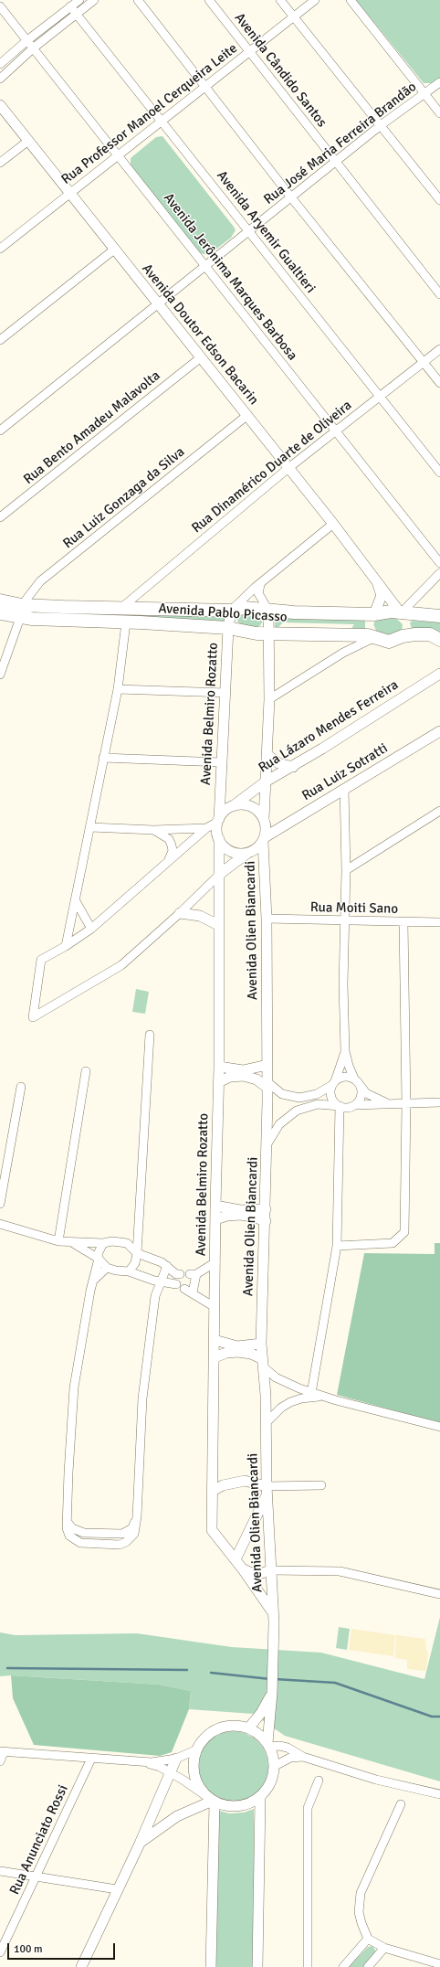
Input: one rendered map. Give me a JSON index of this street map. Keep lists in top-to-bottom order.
{
  "streets": {
    "main road": ["Avenida Pablo Picasso"],
    "street": [
      "Avenida Cândido Santos",
      "Rua Professor Manoel Cerqueira Leite",
      "Rua José Maria Ferreira Brandão",
      "Avenida Aryemir Gualtieri",
      "Avenida Jerônima Marques Barbosa",
      "Avenida Doutor Edson Bacarin",
      "Rua Bento Amadeu Malavolta",
      "Rua Dinamérico Duarte de Oliveira",
      "Rua Luiz Gonzaga da Silva",
      "Avenida Belmiro Rozatto",
      "Rua Lázaro Mendes Ferreira",
      "Rua Luiz Sotratti",
      "Rua Moiti Sano",
      "Avenida Olien Biancardi",
      "Rua Anunciato Rossi"
    ]
  },
  "crossings": [
    ["Avenida Cândido Santos", "Rua Professor Manoel Cerqueira Leite"],
    ["Avenida Cândido Santos", "Rua José Maria Ferreira Brandão"],
    ["Rua Professor Manoel Cerqueira Leite", "Avenida Aryemir Gualtieri"],
    ["Rua Professor Manoel Cerqueira Leite", "Avenida Jerônima Marques Barbosa"],
    ["Rua Professor Manoel Cerqueira Leite", "Avenida Doutor Edson Bacarin"],
    ["Rua José Maria Ferreira Brandão", "Avenida Aryemir Gualtieri"],
    ["Rua José Maria Ferreira Brandão", "Avenida Jerônima Marques Barbosa"],
    ["Rua José Maria Ferreira Brandão", "Avenida Doutor Edson Bacarin"],
    ["Avenida Aryemir Gualtieri", "Rua Dinamérico Duarte de Oliveira"],
    ["Avenida Jerônima Marques Barbosa", "Rua Dinamérico Duarte de Oliveira"],
    ["Avenida Doutor Edson Bacarin", "Rua Bento Amadeu Malavolta"],
    ["Avenida Doutor Edson Bacarin", "Rua Dinamérico Duarte de Oliveira"],
    ["Avenida Doutor Edson Bacarin", "Rua Luiz Gonzaga da Silva"],
    ["Avenida Doutor Edson Bacarin", "Avenida Pablo Picasso"],
    ["Rua Dinamérico Duarte de Oliveira", "Avenida Pablo Picasso"],
    ["Rua Luiz Gonzaga da Silva", "Avenida Pablo Picasso"],
    ["Avenida Pablo Picasso", "Avenida Belmiro Rozatto"],
    ["Avenida Belmiro Rozatto", "Rua Lázaro Mendes Ferreira"],
    ["Avenida Belmiro Rozatto", "Rua Luiz Sotratti"],
    ["Avenida Belmiro Rozatto", "Avenida Olien Biancardi"],
    ["Rua Lázaro Mendes Ferreira", "Rua Luiz Sotratti"],
    ["Rua Lázaro Mendes Ferreira", "Avenida Olien Biancardi"],
    ["Rua Luiz Sotratti", "Avenida Olien Biancardi"],
    ["Rua Moiti Sano", "Avenida Olien Biancardi"]
  ],
  "scale_bar": "100 m"
}
